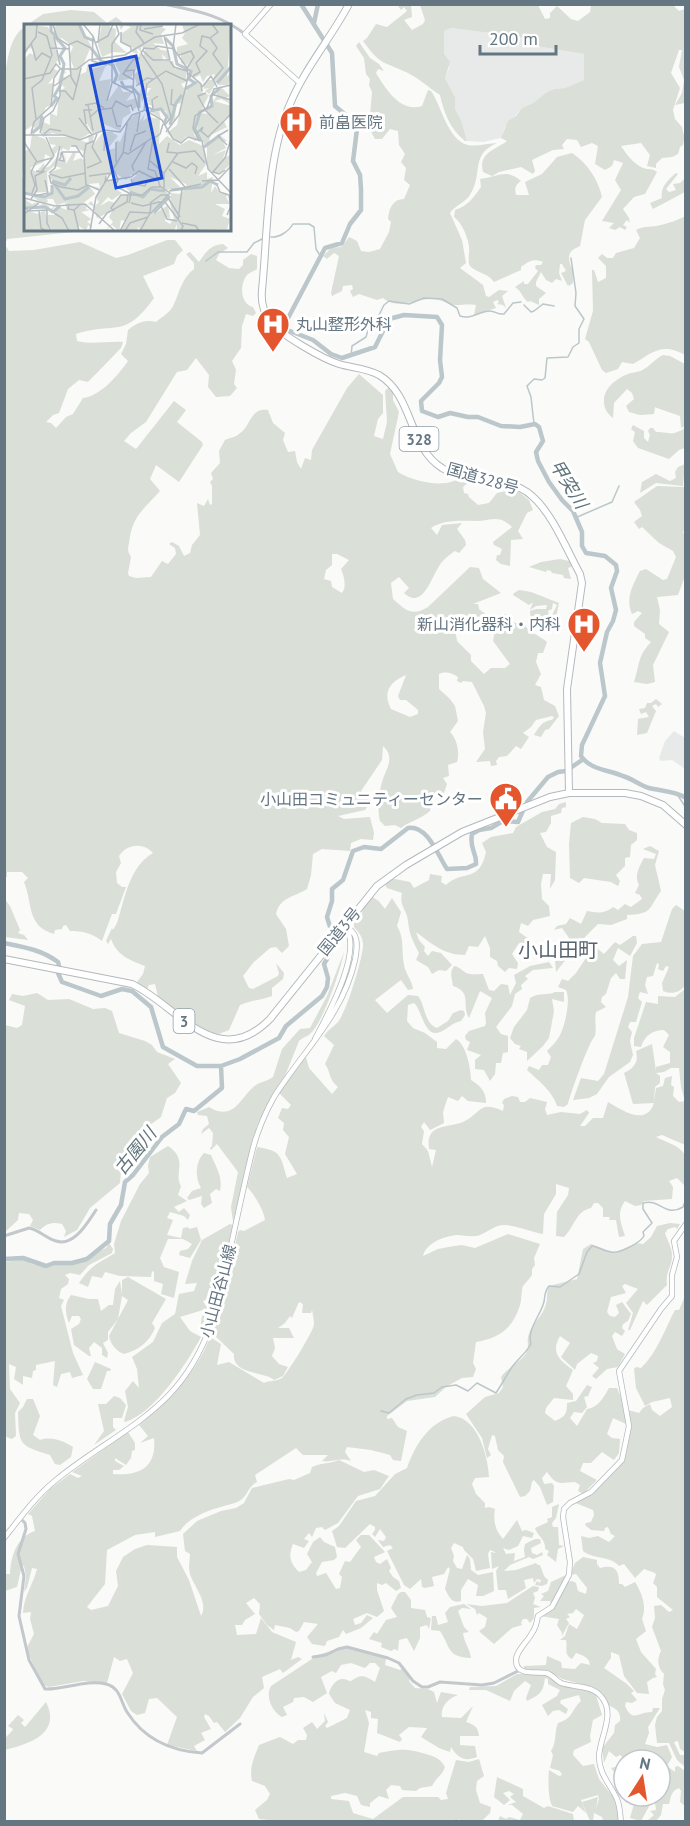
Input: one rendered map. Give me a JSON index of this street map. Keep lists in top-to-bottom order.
{
  "streets": {
    "highway": [
      "328",
      "国道328号",
      "国道3号",
      "3"
    ],
    "main road": ["小山田谷山線"]
  },
  "crossings": [
    ["国道328号", "国道3号"],
    ["国道3号", "小山田谷山線"]
  ],
  "districts": ["小山田町"],
  "water": ["甲突川", "古園川"],
  "places": {
    "hospital": ["前畠医院", "丸山整形外科", "新山消化器科・内科"],
    "public building": ["小山田コミュニティーセンター"]
  },
  "scale_bar": "200 m",
  "north": "top"
}
